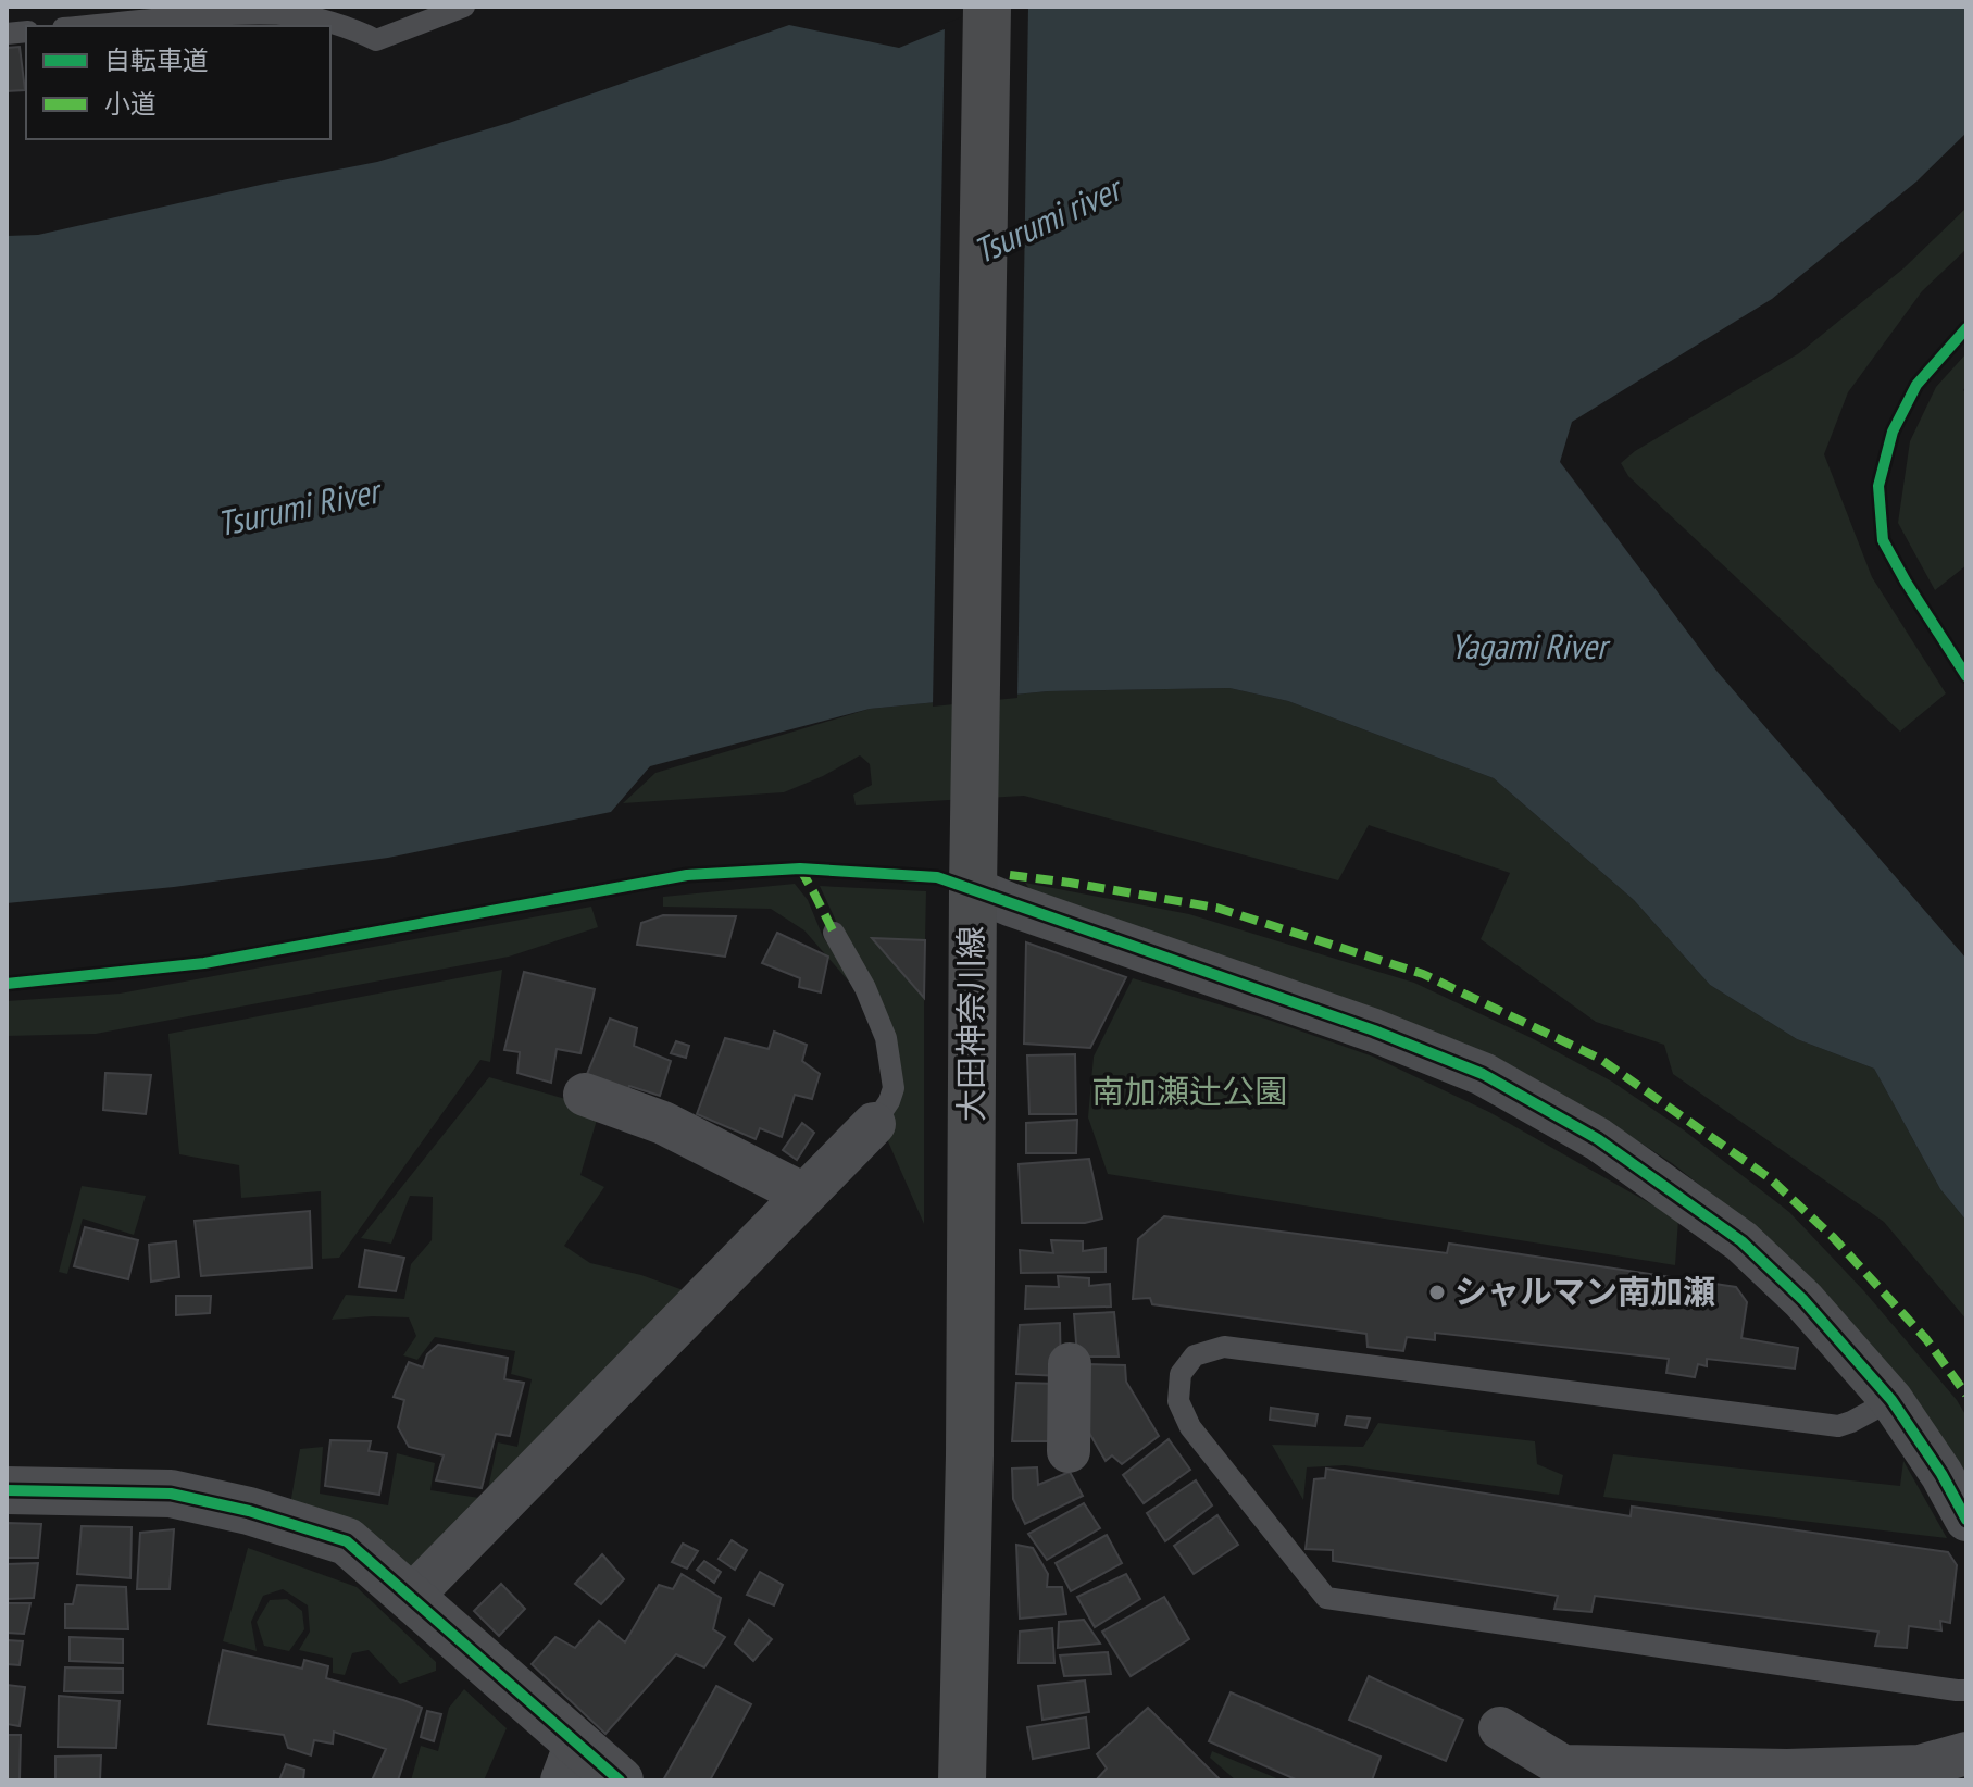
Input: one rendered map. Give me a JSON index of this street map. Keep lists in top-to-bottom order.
{
  "streets": {
    "main road": ["大田神奈川線"]
  },
  "water": ["Tsurumi river", "Tsurumi River", "Yagami River"],
  "parks": ["南加瀬辻公園"],
  "places": ["シャルマン南加瀬"],
  "legend": ["自転車道", "小道"]
}
